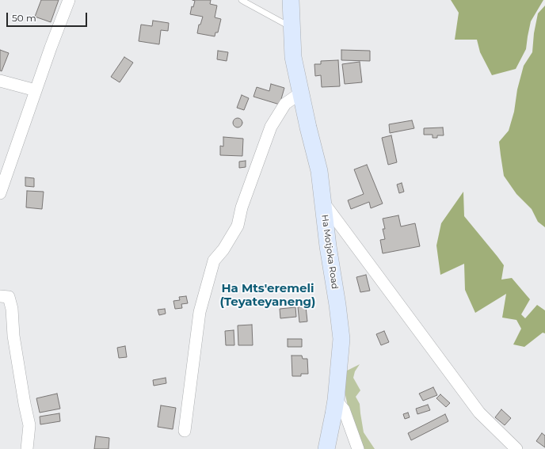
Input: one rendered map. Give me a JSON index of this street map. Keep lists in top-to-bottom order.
{
  "streets": {
    "street": ["Ha Motjoka Road"]
  },
  "districts": ["Ha Mts'eremeli (Teyateyaneng)"],
  "scale_bar": "50 m"
}
